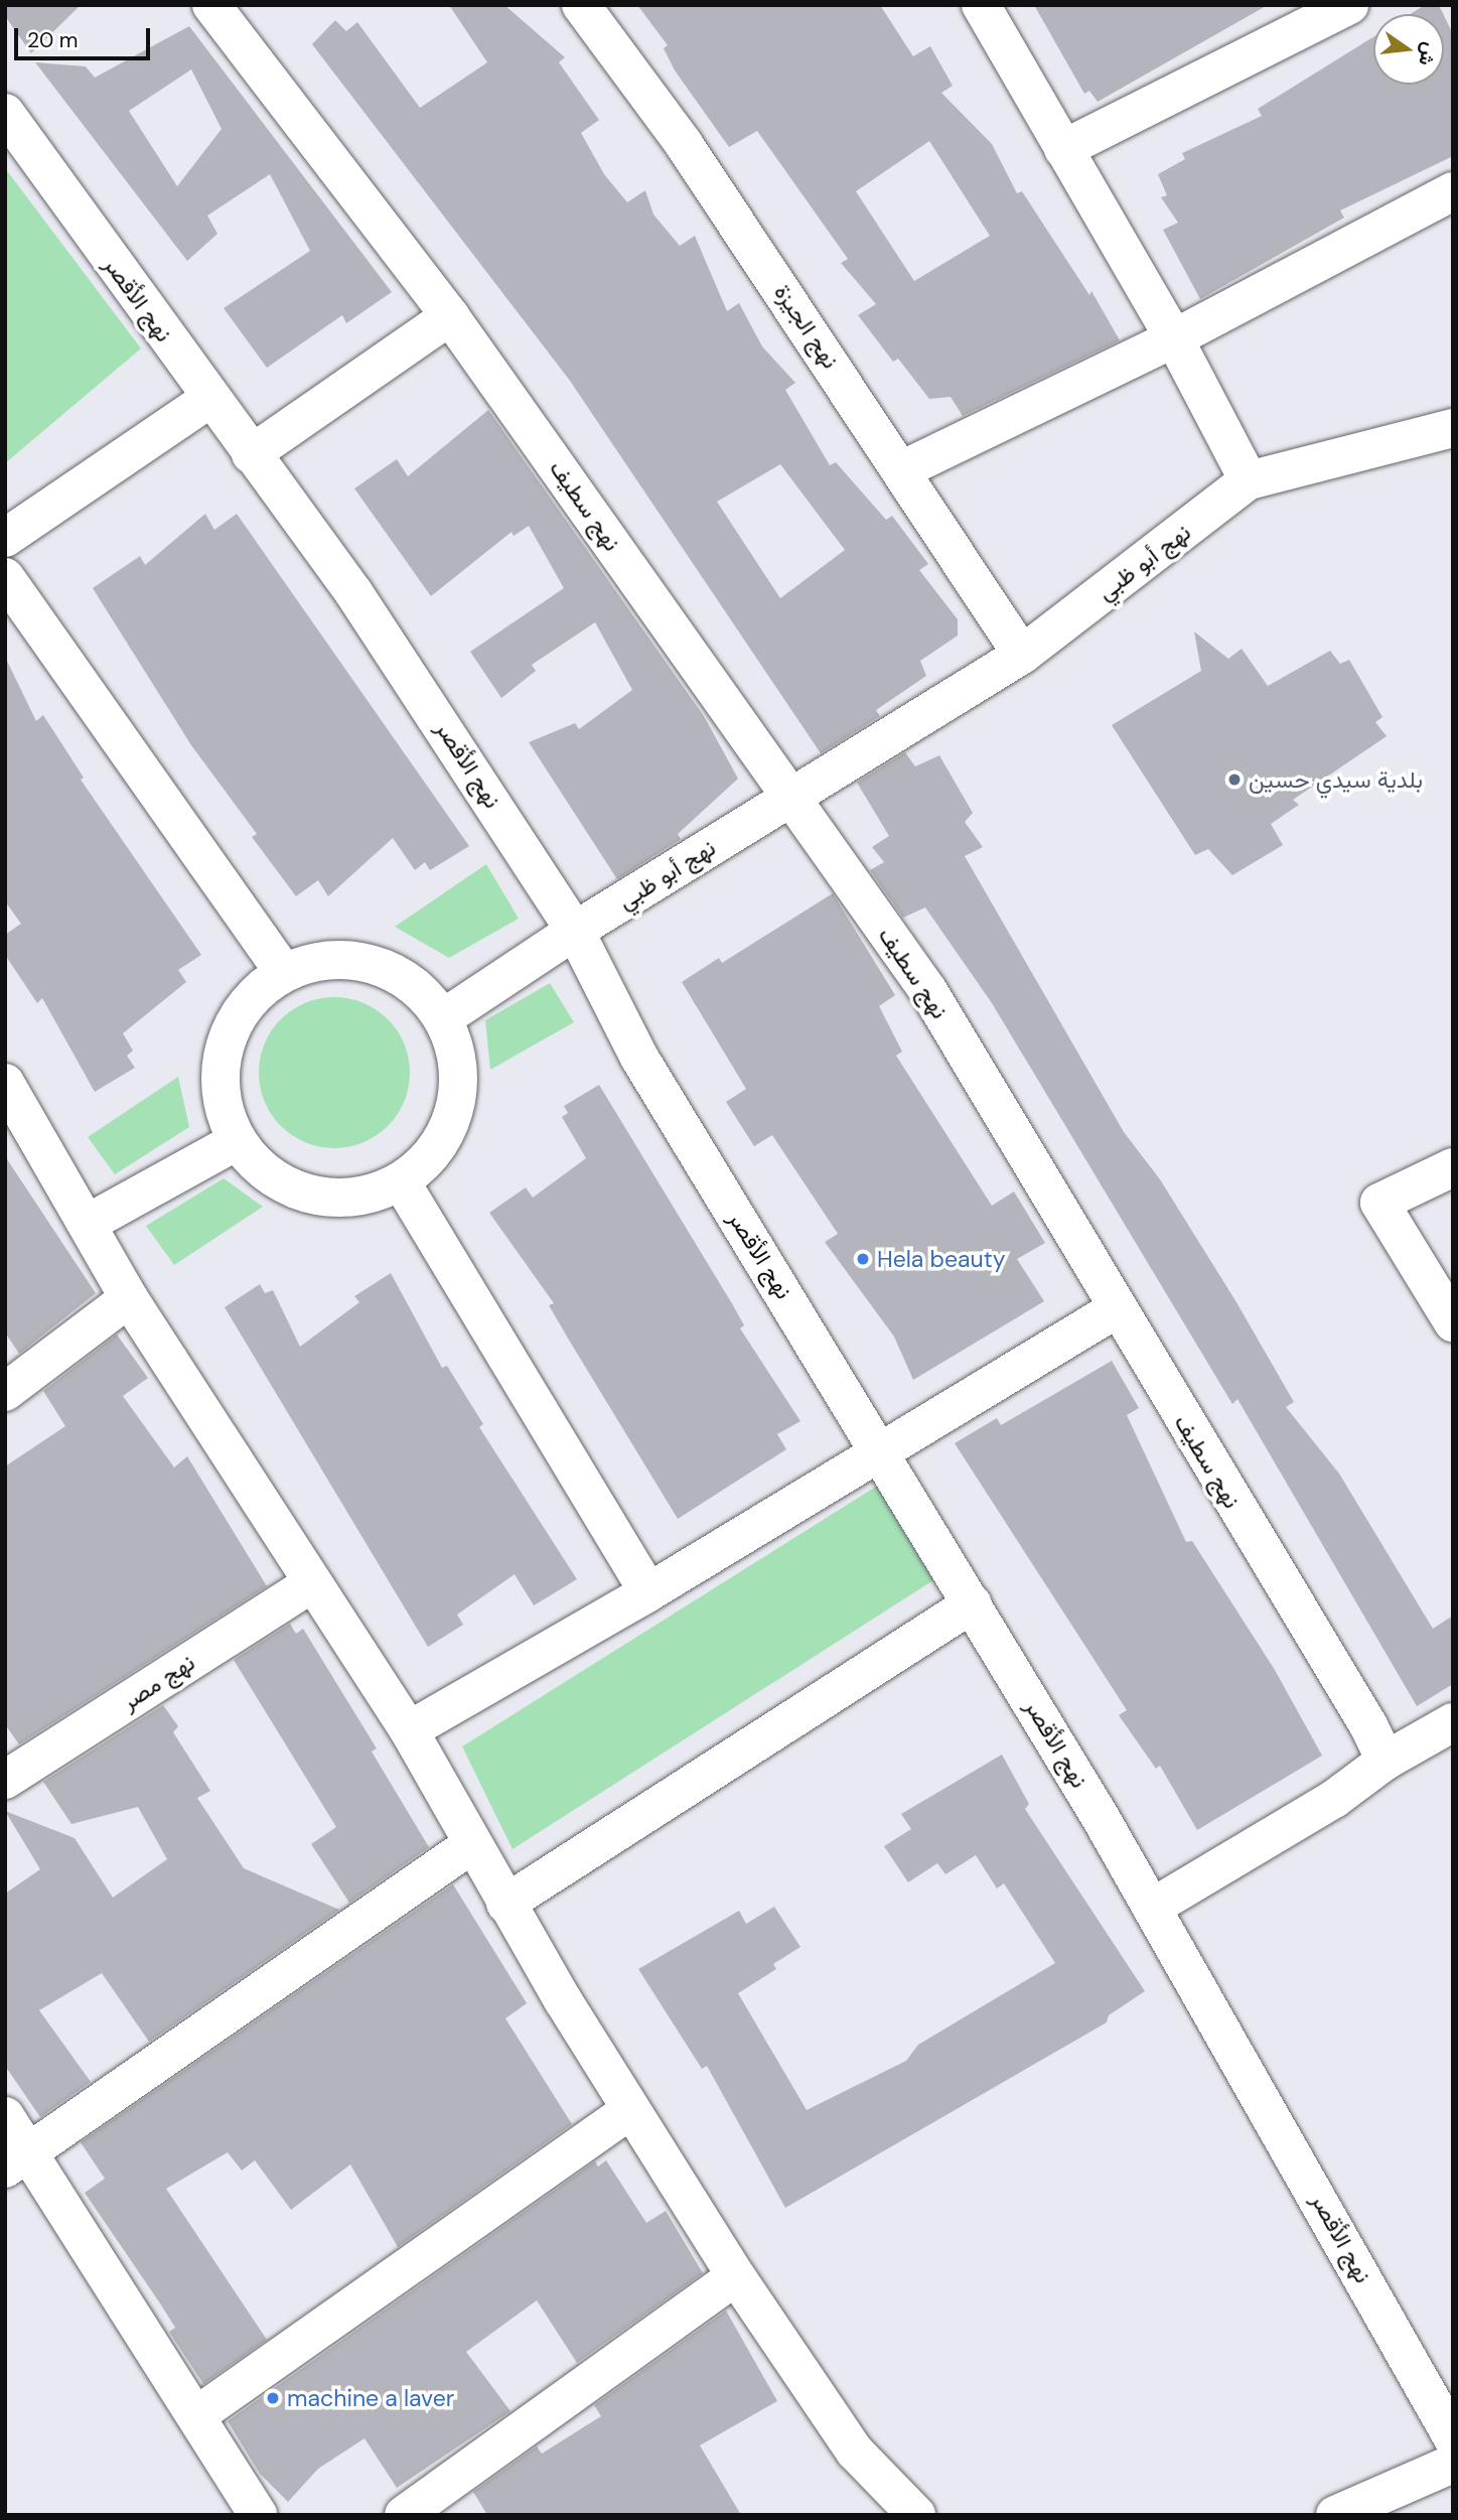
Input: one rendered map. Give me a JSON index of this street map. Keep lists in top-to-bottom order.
{
  "streets": {
    "street": [
      "نهج الأقصر",
      "نهج الجيزة",
      "نهج سطيف",
      "نهج أبو ظبي",
      "نهج مصر"
    ]
  },
  "crossings": [
    ["نهج الأقصر", "نهج أبو ظبي"],
    ["نهج الجيزة", "نهج أبو ظبي"],
    ["نهج سطيف", "نهج أبو ظبي"]
  ],
  "places": ["بلدية سيدي حسين", "Hela beauty", "machine a laver"],
  "scale_bar": "20 m",
  "north": "right"
}
